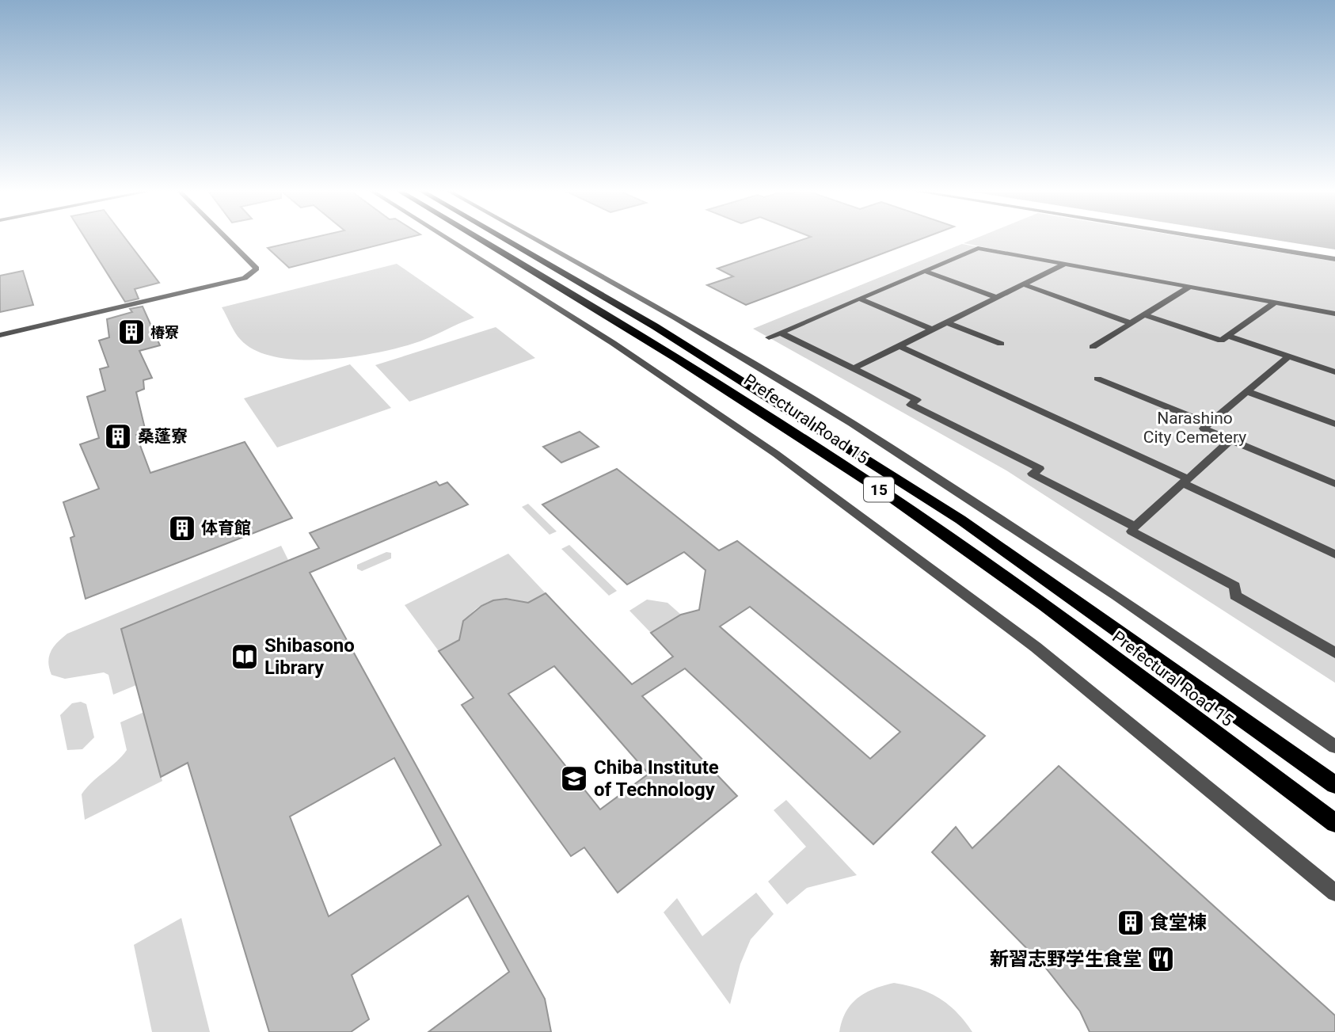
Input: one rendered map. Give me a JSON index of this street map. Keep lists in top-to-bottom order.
{
  "streets": {
    "main road": ["Prefectural Road 15", "15"]
  },
  "parks": ["Narashino City Cemetery"],
  "places": {
    "building": [
      "椿寮",
      "桑蓬寮",
      "体育館",
      "食堂棟"
    ],
    "library": ["Shibasono Library"],
    "school or university": ["Chiba Institute of Technology"],
    "restaurant": ["新習志野学生食堂"]
  }
}
